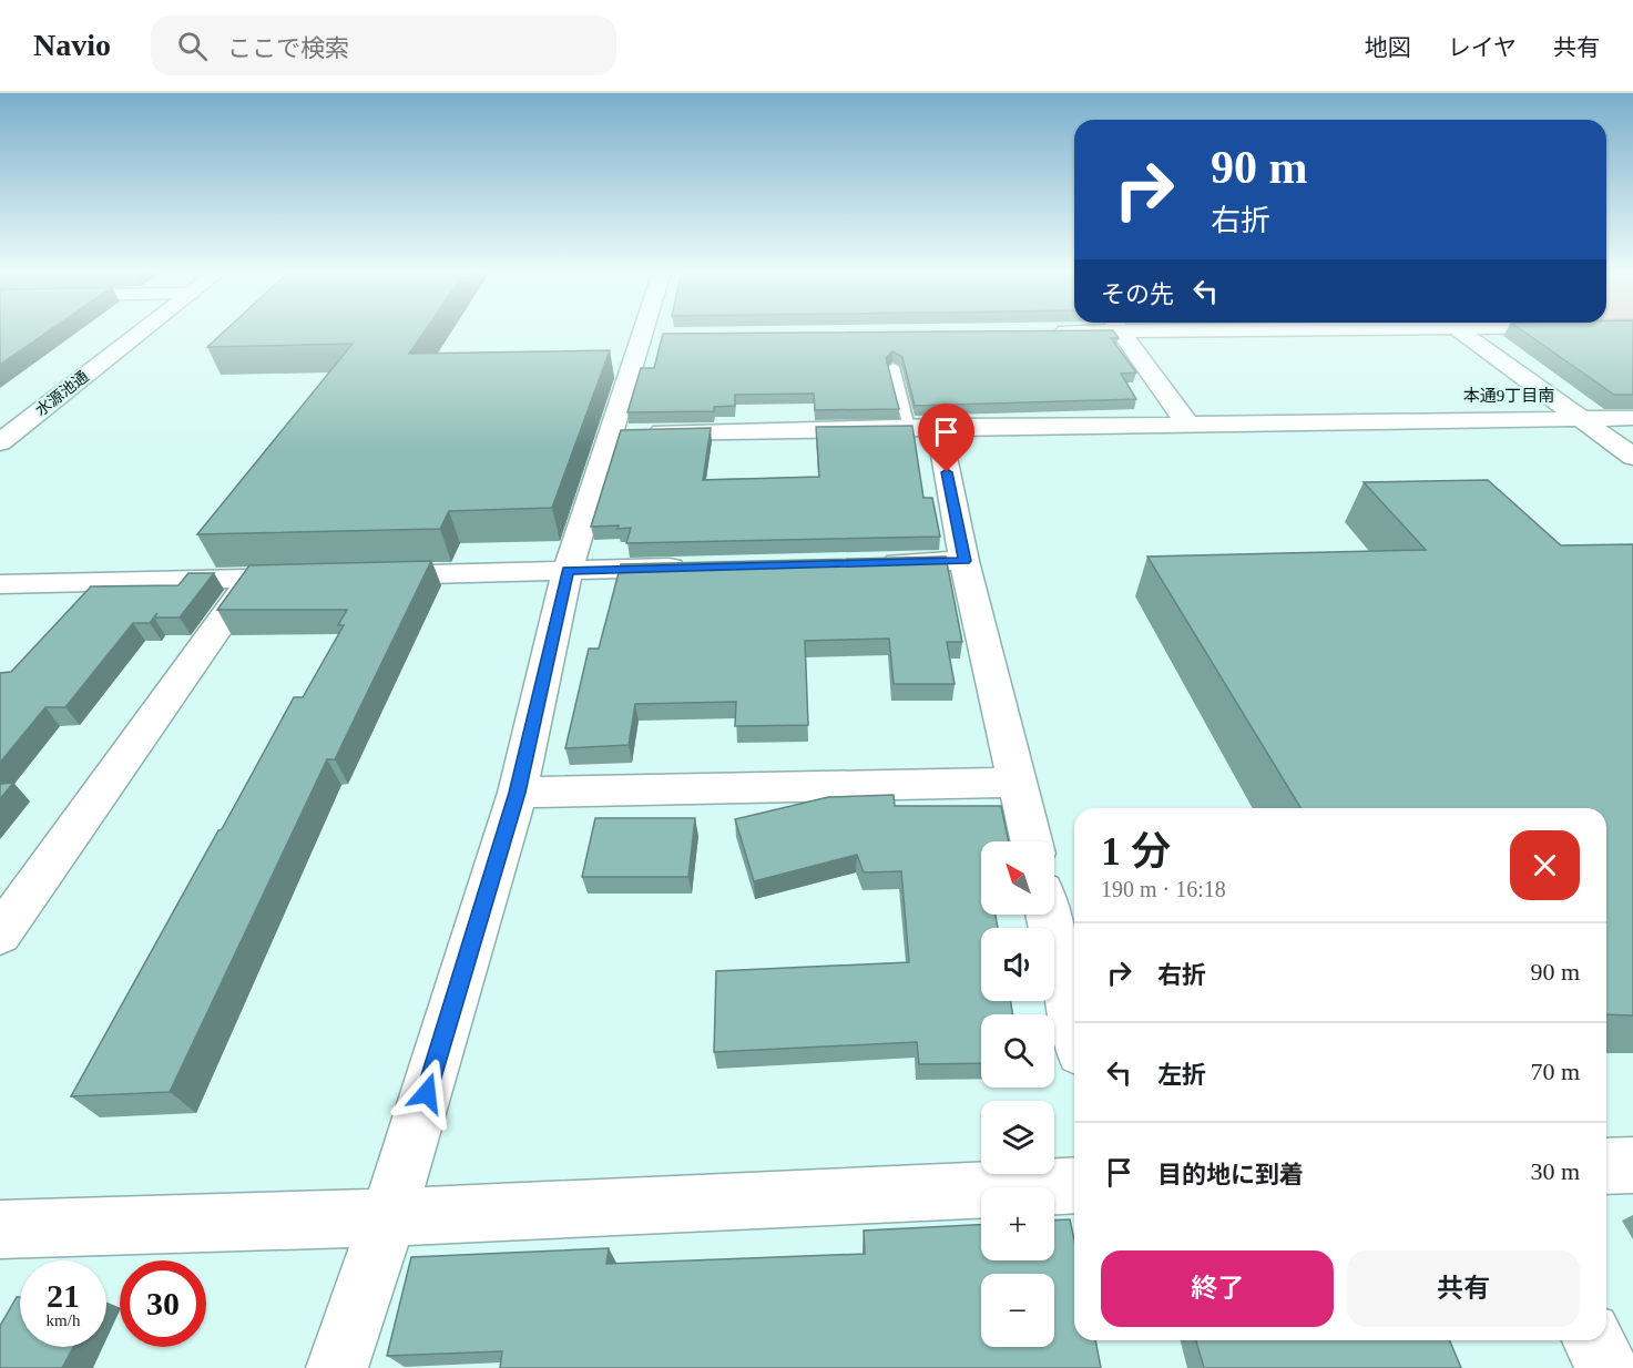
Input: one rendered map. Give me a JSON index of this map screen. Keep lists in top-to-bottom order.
{
  "streets": {
    "street": ["水源池通"]
  },
  "districts": ["本通9丁目南"],
  "north": "top left",
  "page": {
    "header": "Navio",
    "search": "ここで検索",
    "nav": ["地図", "レイヤ", "共有"],
    "turn": ["90 m", "右折"],
    "then": "その先",
    "heading": ["1 分", "190 m · 16:18"],
    "map_buttons": ["+", "−"],
    "list": [
      {
        "name": "右折",
        "value": "90 m"
      },
      {
        "name": "左折",
        "value": "70 m"
      },
      {
        "name": "目的地に到着",
        "value": "30 m"
      }
    ],
    "buttons": ["終了", "共有"],
    "speed": "21 km/h",
    "limit": "30"
  }
}
